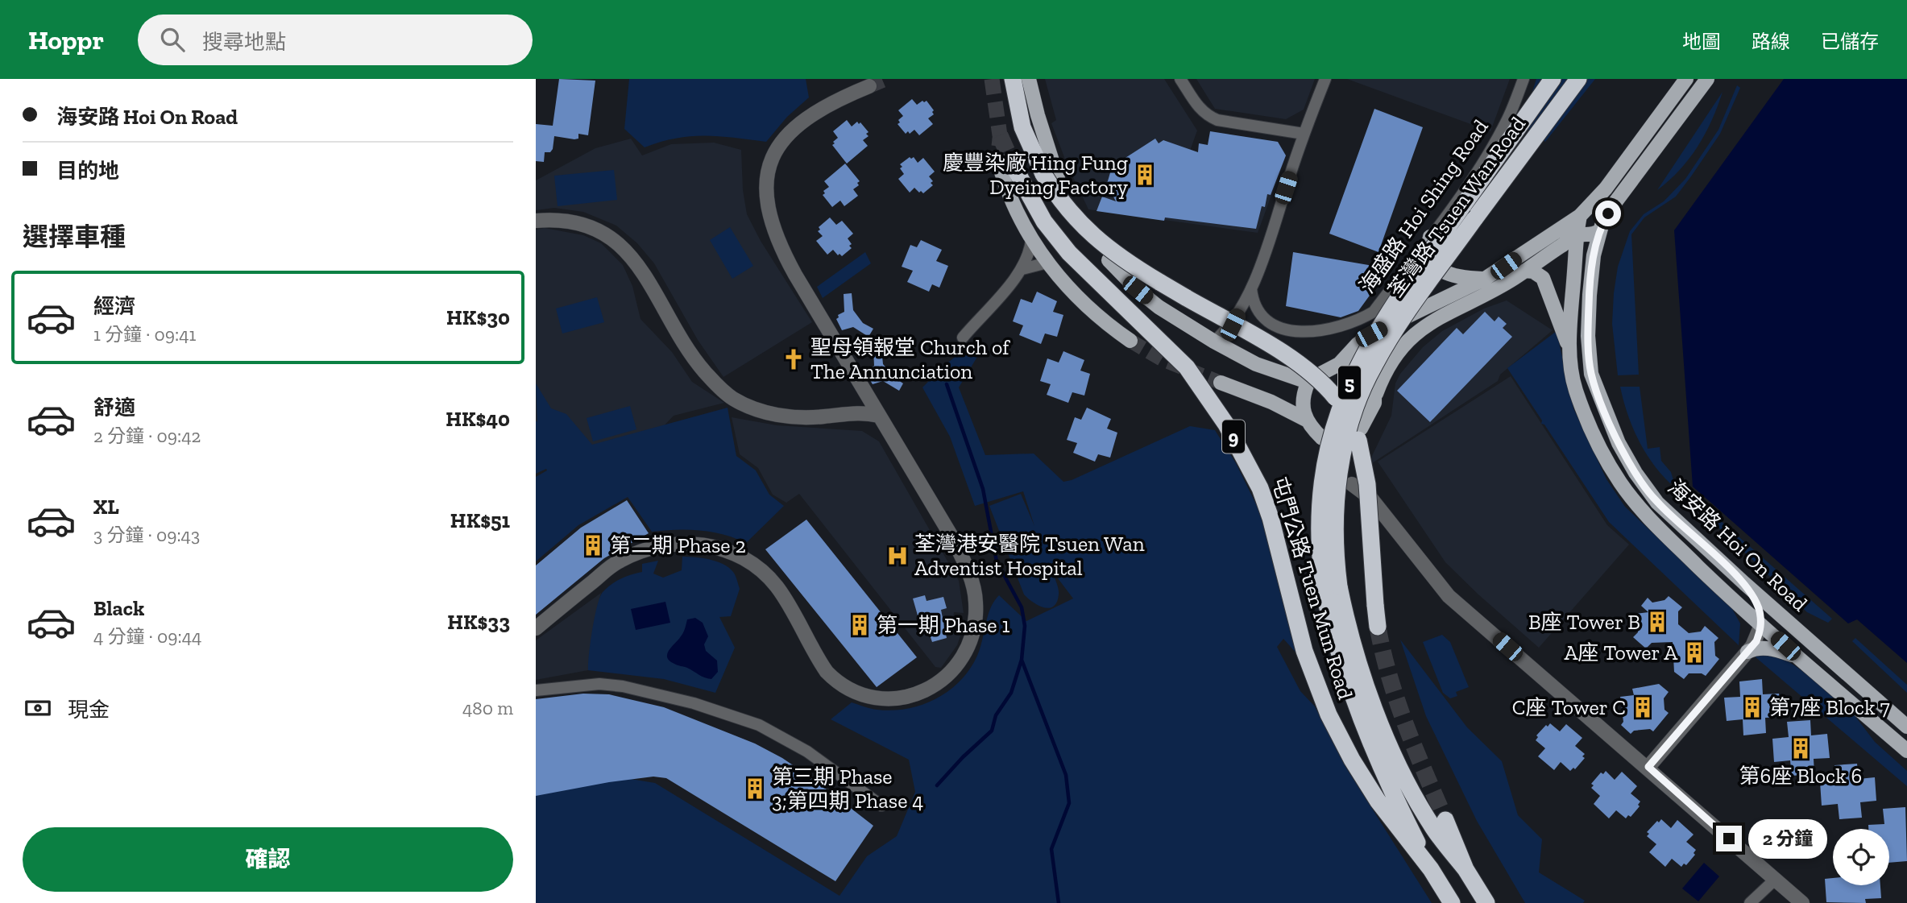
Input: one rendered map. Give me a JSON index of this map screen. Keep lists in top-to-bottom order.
{
  "streets": {
    "highway": [
      "荃灣路 Tsuen Wan Road",
      "5",
      "9",
      "屯門公路 Tuen Mun Road"
    ],
    "main road": ["海安路 Hoi On Road"],
    "street": ["海盛路 Hoi Shing Road"]
  },
  "crossings": [
    ["荃灣路 Tsuen Wan Road", "屯門公路 Tuen Mun Road"]
  ],
  "places": {
    "building": [
      "慶豐染廠 Hing Fung Dyeing Factory",
      "第二期 Phase 2",
      "B座 Tower B",
      "第一期 Phase 1",
      "A座 Tower A",
      "C座 Tower C",
      "第7座 Block 7",
      "第6座 Block 6",
      "第三期 Phase 3;第四期 Phase 4"
    ],
    "church": ["聖母領報堂 Church of The Annunciation"],
    "hospital": ["荃灣港安醫院 Tsuen Wan Adventist Hospital"]
  },
  "page": {
    "header": "Hoppr",
    "search": "搜尋地點",
    "nav": ["地圖", "路線", "已儲存"],
    "banner": ["海安路 Hoi On Road", "目的地"],
    "heading": "選擇車種",
    "list": [
      {
        "name": "經濟",
        "note": "1 分鐘 · 09:41",
        "value": "HK$30"
      },
      {
        "name": "舒適",
        "note": "2 分鐘 · 09:42",
        "value": "HK$40"
      },
      {
        "name": "XL",
        "note": "3 分鐘 · 09:43",
        "value": "HK$51"
      },
      {
        "name": "Black",
        "note": "4 分鐘 · 09:44",
        "value": "HK$33"
      }
    ],
    "pay": ["現金", "480 m"],
    "buttons": "確認",
    "bubble": "2 分鐘"
  }
}
